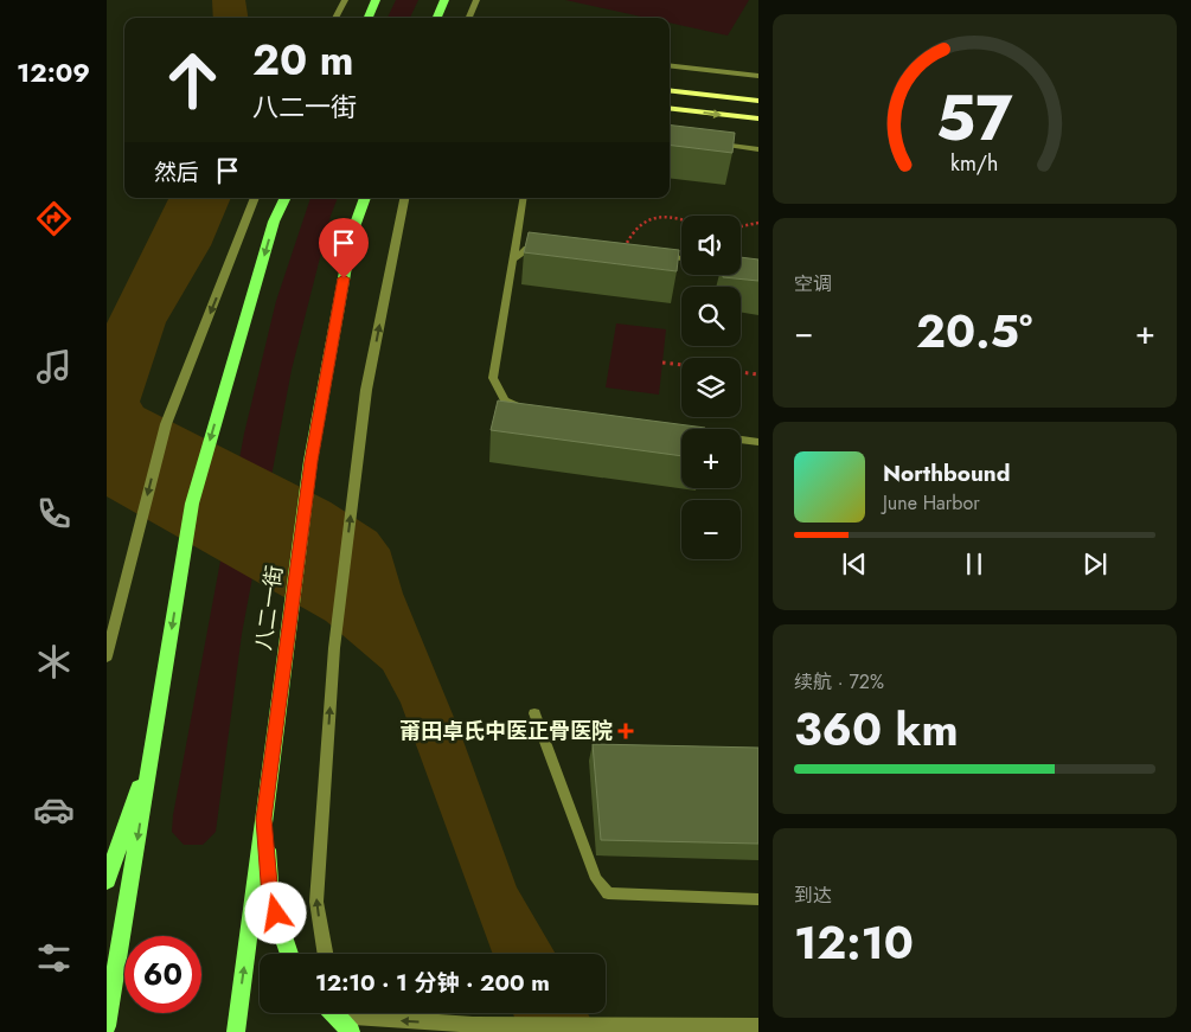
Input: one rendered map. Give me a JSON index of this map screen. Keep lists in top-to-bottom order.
{
  "streets": {
    "main road": ["八二一街"]
  },
  "places": {
    "health": ["莆田卓氏中医正骨医院"]
  },
  "page": {
    "tabs": "12:09",
    "turn": ["20 m", "八二一街"],
    "then": "然后",
    "map_buttons": ["+", "−"],
    "tile": [
      "空调",
      ["续航 · 72%", "360 km"],
      ["到达", "12:10"]
    ],
    "heat": ["−", "20.5°", "+"],
    "song": ["Northbound", "June Harbor"],
    "limit": "60",
    "trip": "12:10 · 1 分钟 · 200 m",
    "gauge": ["57", "km/h"]
  }
}
